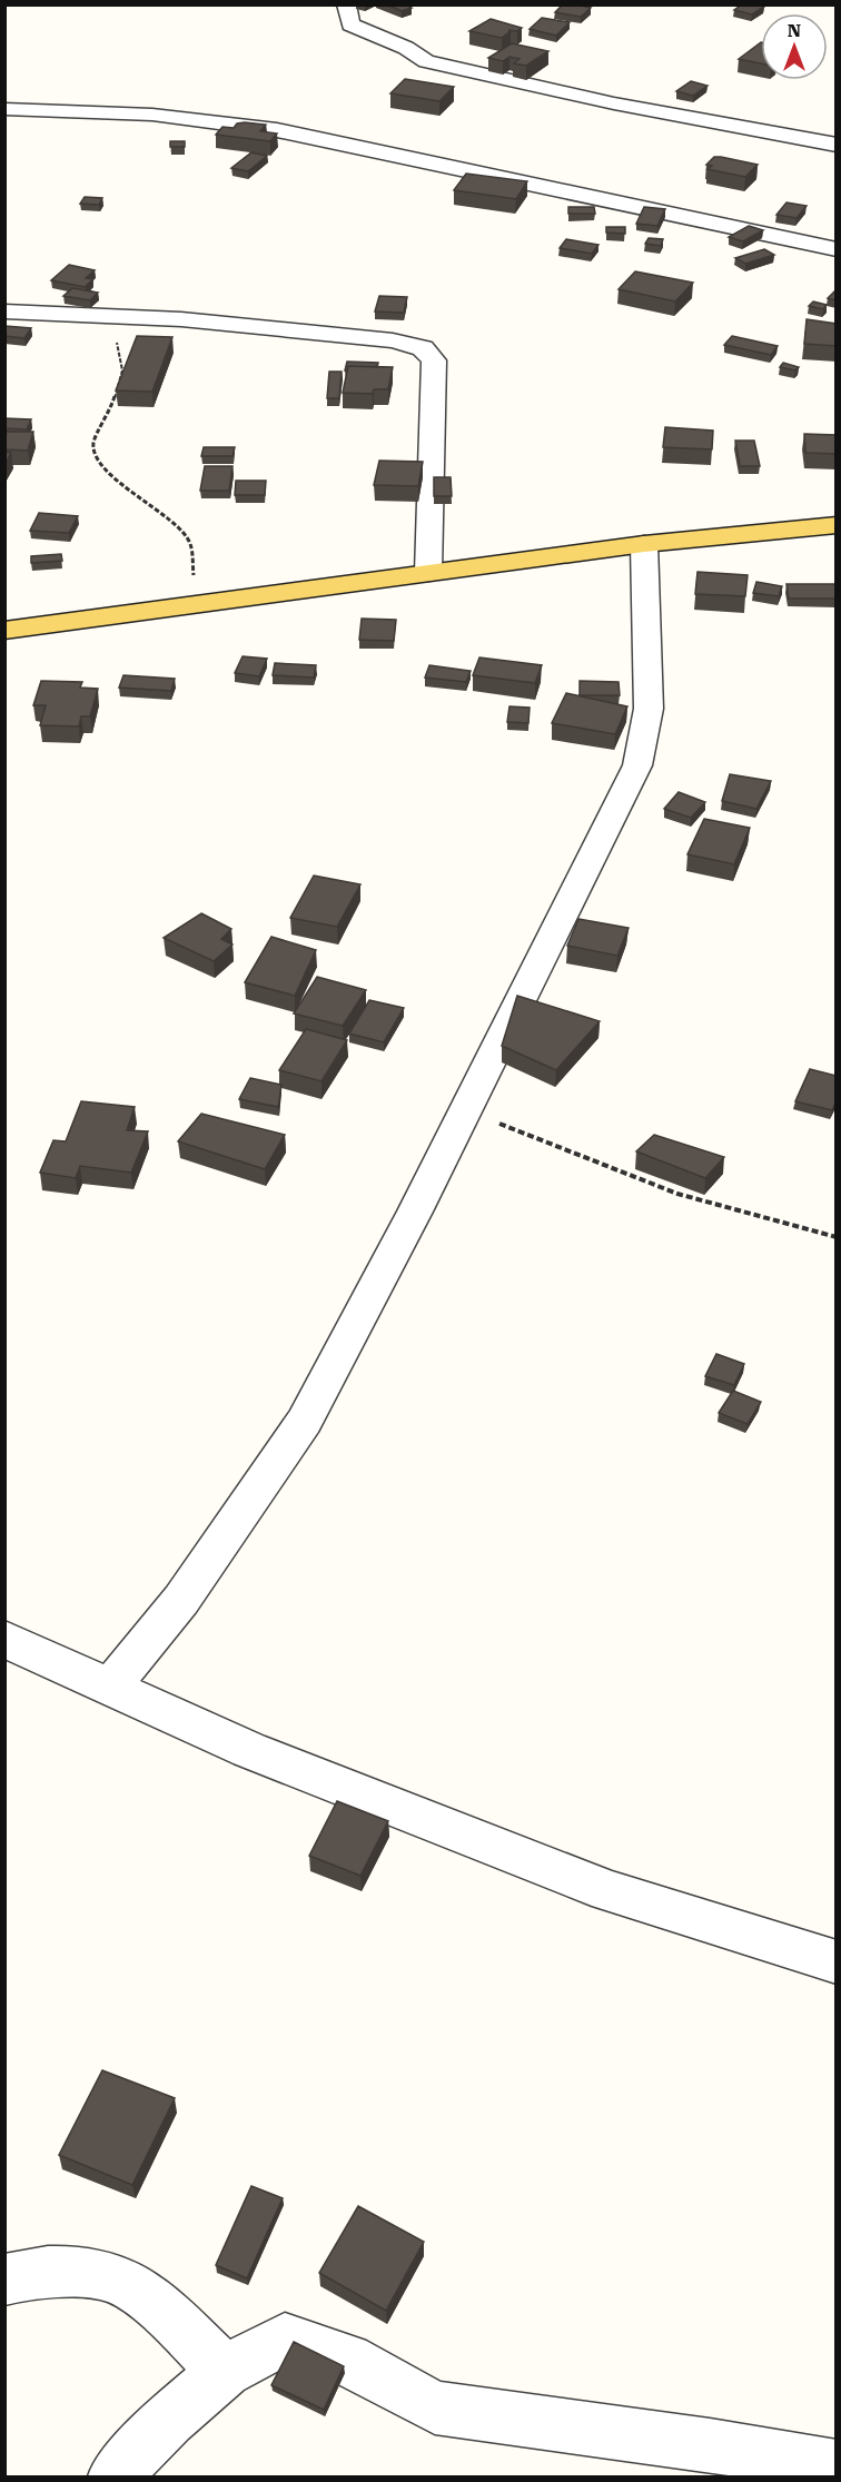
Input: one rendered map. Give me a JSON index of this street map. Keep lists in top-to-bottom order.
{
  "north": "top"
}
